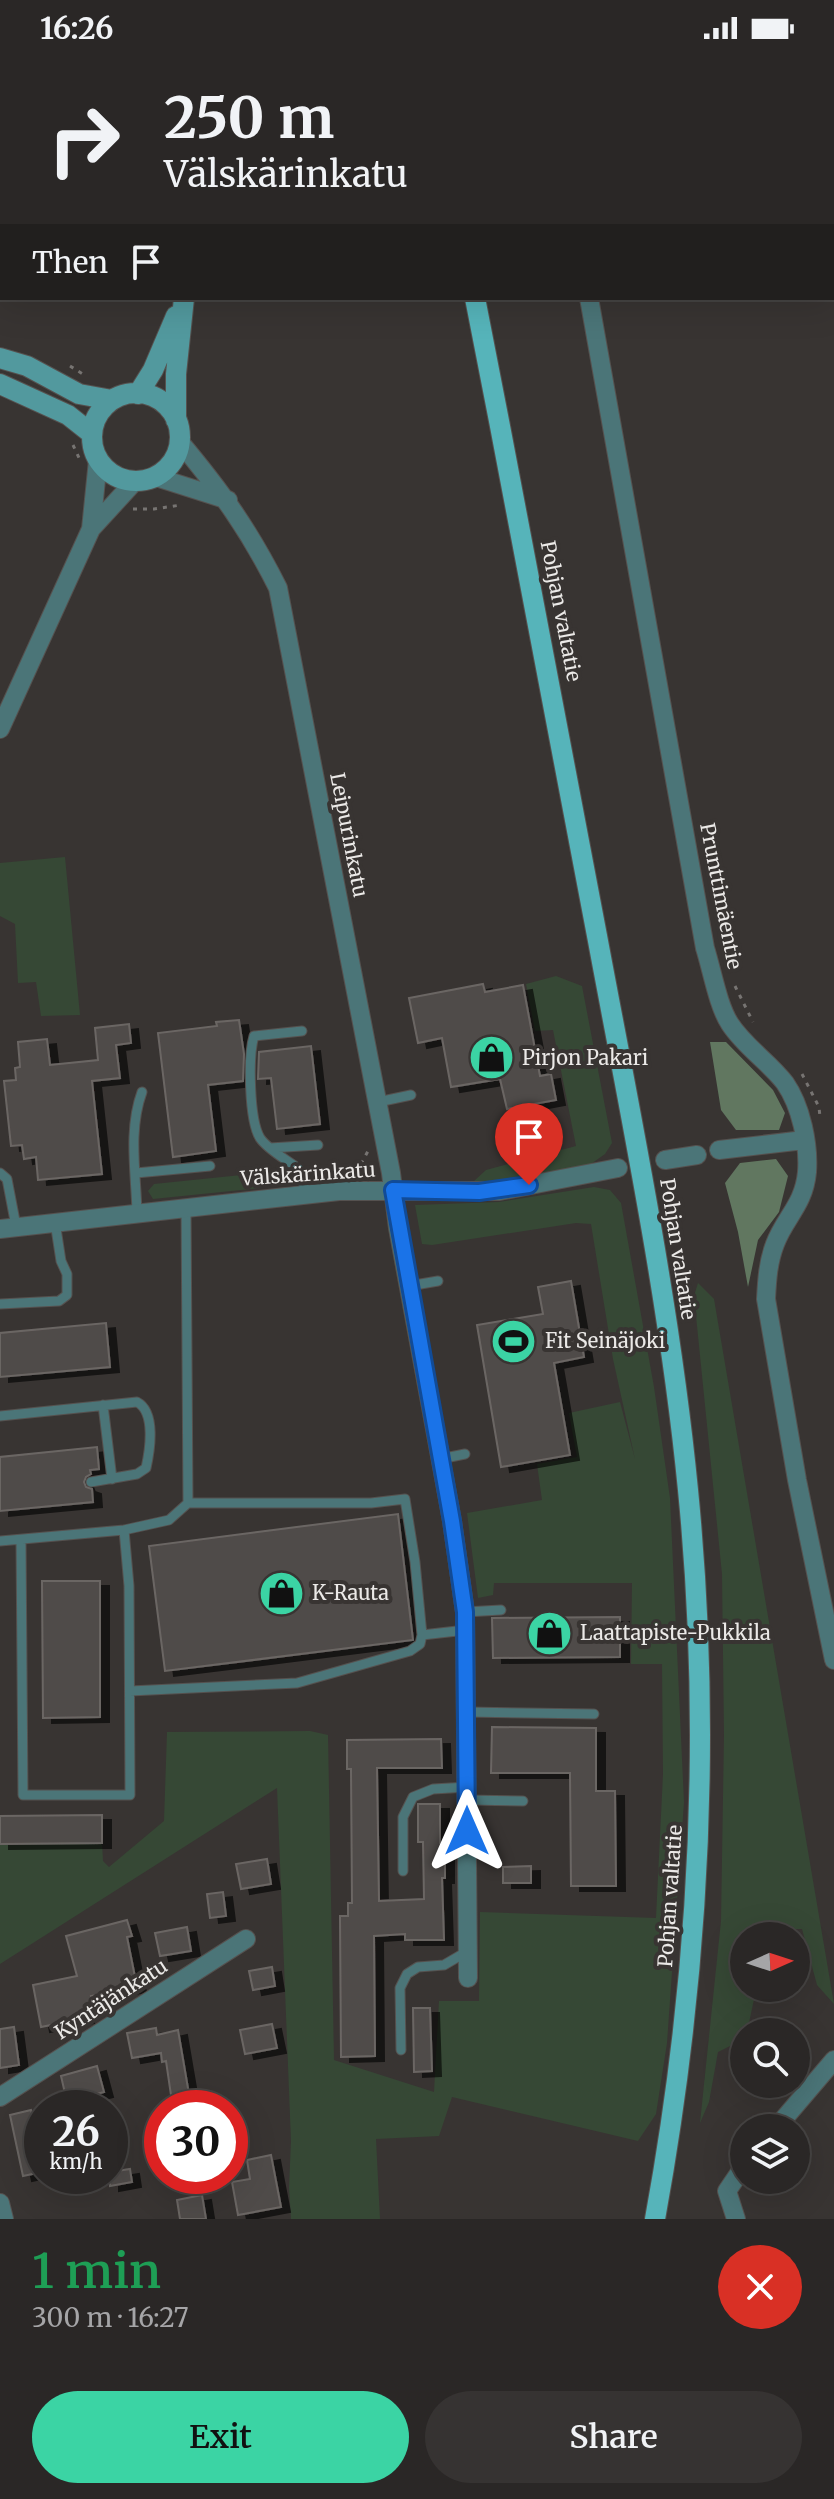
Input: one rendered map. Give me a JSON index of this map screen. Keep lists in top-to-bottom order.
{
  "streets": {
    "main road": ["Pohjan valtatie"],
    "street": [
      "Leipurinkatu",
      "Prunttimäentie",
      "Välskärinkatu",
      "Kyntäjänkatu"
    ]
  },
  "crossings": [
    ["Leipurinkatu", "Välskärinkatu"]
  ],
  "places": {
    "shop": ["Pirjon Pakari", "K-Rauta", "Laattapiste-Pukkila"],
    "sports": ["Fit Seinäjoki"]
  },
  "north": "right",
  "page": {
    "status": "16:26",
    "turn": ["250 m", "Välskärinkatu"],
    "then": "Then",
    "speed": "26 km/h",
    "limit": "30",
    "heading": ["1 min", "300 m · 16:27"],
    "buttons": ["Exit", "Share"]
  }
}
